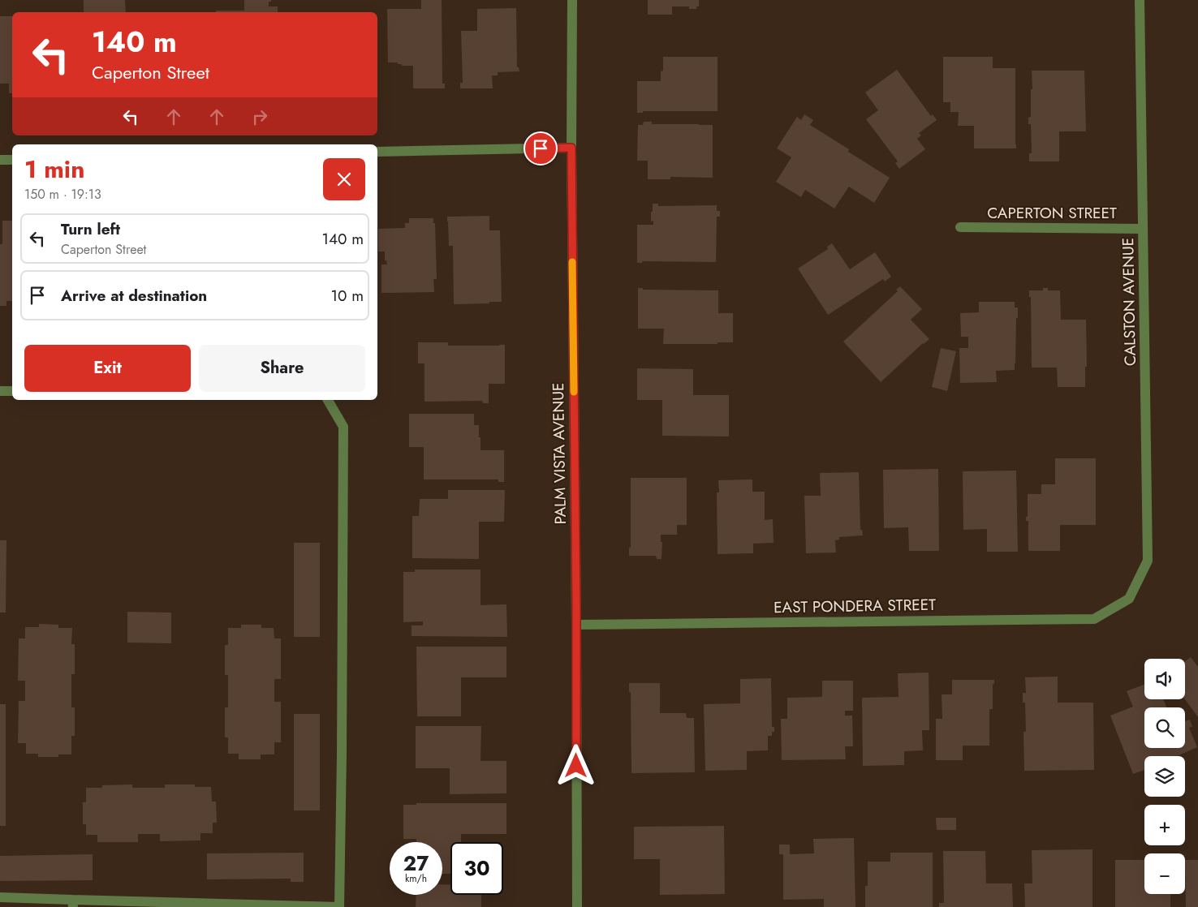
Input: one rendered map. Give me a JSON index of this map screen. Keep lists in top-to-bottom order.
{
  "streets": {
    "street": [
      "CAPERTON STREET",
      "CALSTON AVENUE",
      "PALM VISTA AVENUE",
      "EAST PONDERA STREET"
    ]
  },
  "crossings": [
    ["CAPERTON STREET", "CALSTON AVENUE"],
    ["CALSTON AVENUE", "EAST PONDERA STREET"],
    ["PALM VISTA AVENUE", "EAST PONDERA STREET"]
  ],
  "page": {
    "turn": ["140 m", "Caperton Street"],
    "heading": ["1 min", "150 m · 19:13"],
    "list": [
      {
        "name": "Turn left",
        "note": "Caperton Street",
        "value": "140 m"
      },
      {
        "name": "Arrive at destination",
        "value": "10 m"
      }
    ],
    "buttons": ["Exit", "Share"],
    "map_buttons": ["+", "−"],
    "speed": "27 km/h",
    "limit": "30"
  }
}
